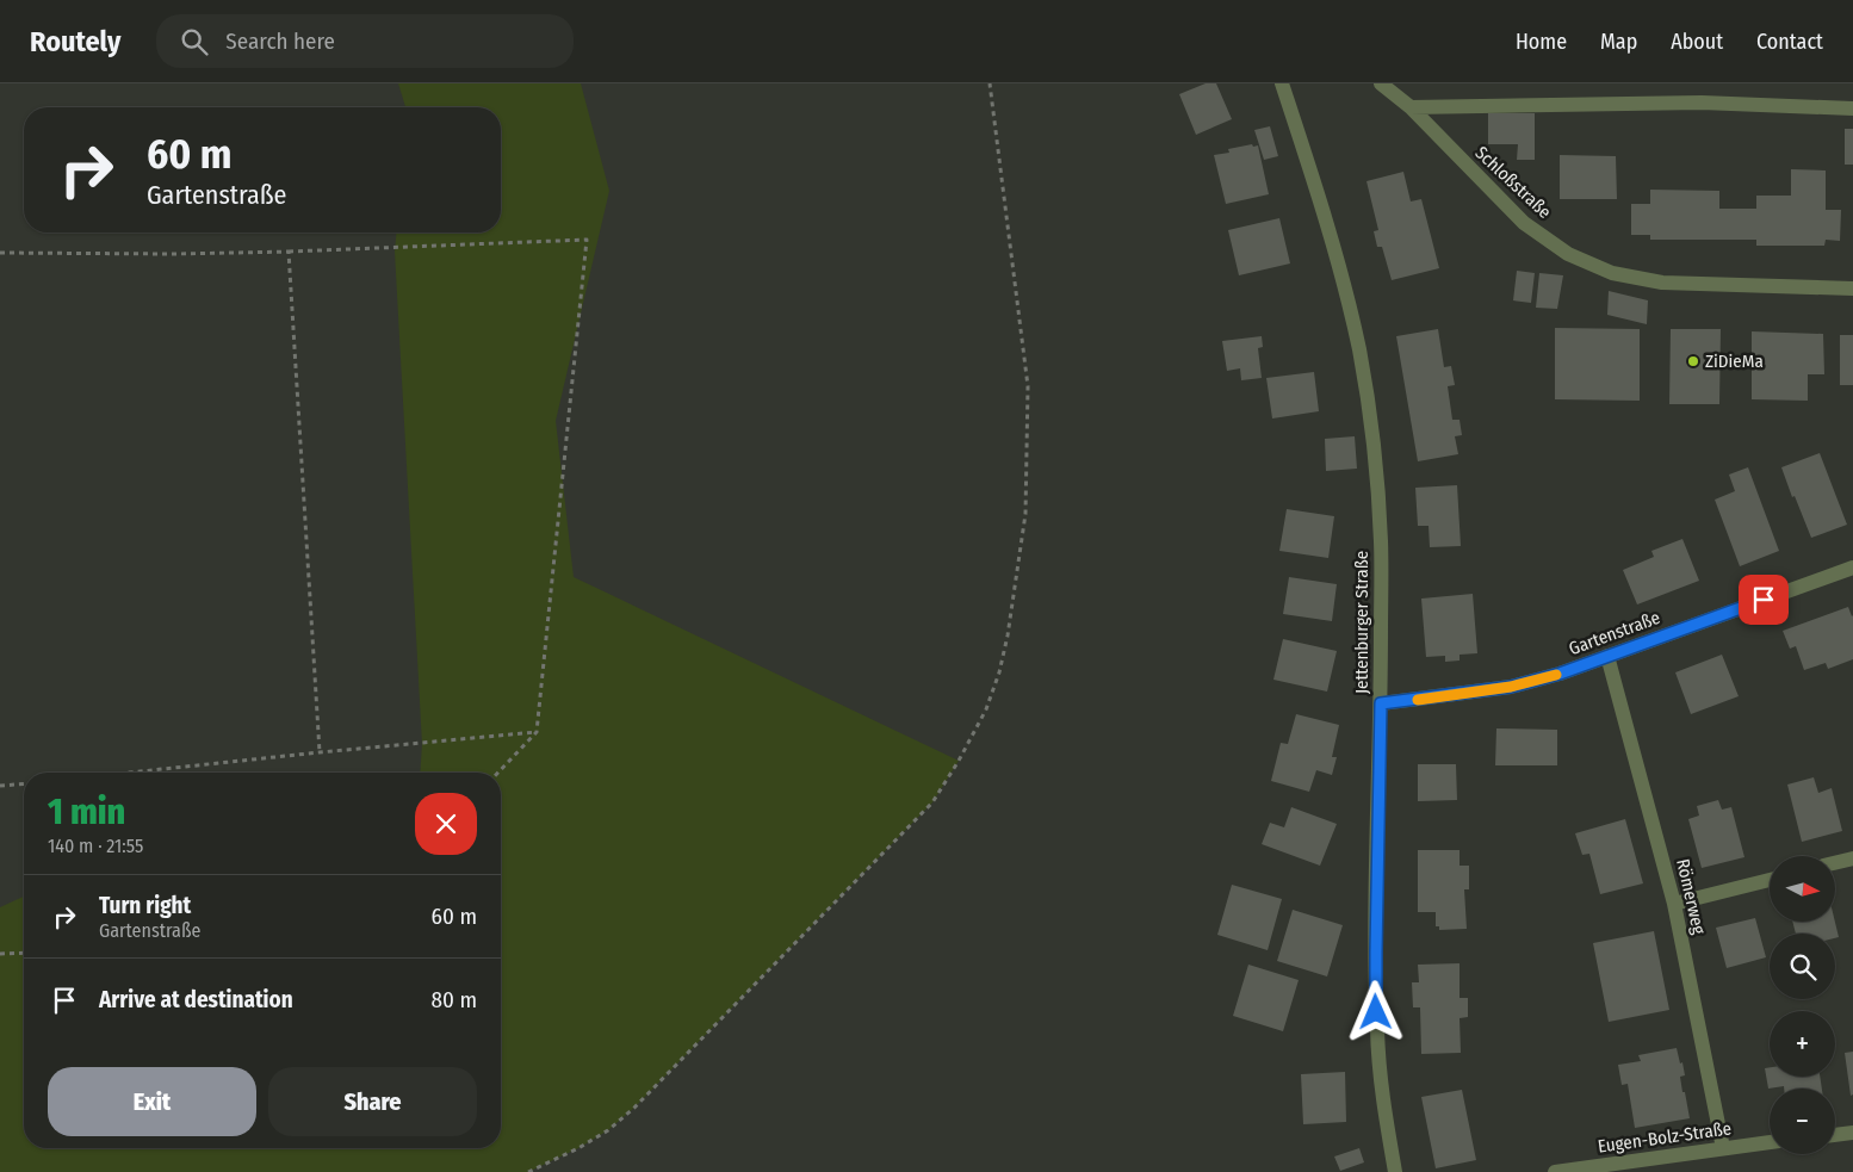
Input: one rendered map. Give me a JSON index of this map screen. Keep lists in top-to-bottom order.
{
  "streets": {
    "street": [
      "Schloßstraße",
      "Jettenburger Straße",
      "Gartenstraße",
      "Römerweg",
      "Eugen-Bolz-Straße"
    ]
  },
  "crossings": [
    ["Jettenburger Straße", "Gartenstraße"],
    ["Gartenstraße", "Römerweg"],
    ["Römerweg", "Eugen-Bolz-Straße"]
  ],
  "places": ["ZiDieMa"],
  "north": "right",
  "page": {
    "header": "Routely",
    "search": "Search here",
    "nav": [
      "Home",
      "Map",
      "About",
      "Contact"
    ],
    "turn": ["60 m", "Gartenstraße"],
    "heading": ["1 min", "140 m · 21:55"],
    "map_buttons": ["+", "−"],
    "list": [
      {
        "name": "Turn right",
        "note": "Gartenstraße",
        "value": "60 m"
      },
      {
        "name": "Arrive at destination",
        "value": "80 m"
      }
    ],
    "buttons": ["Exit", "Share"]
  }
}
